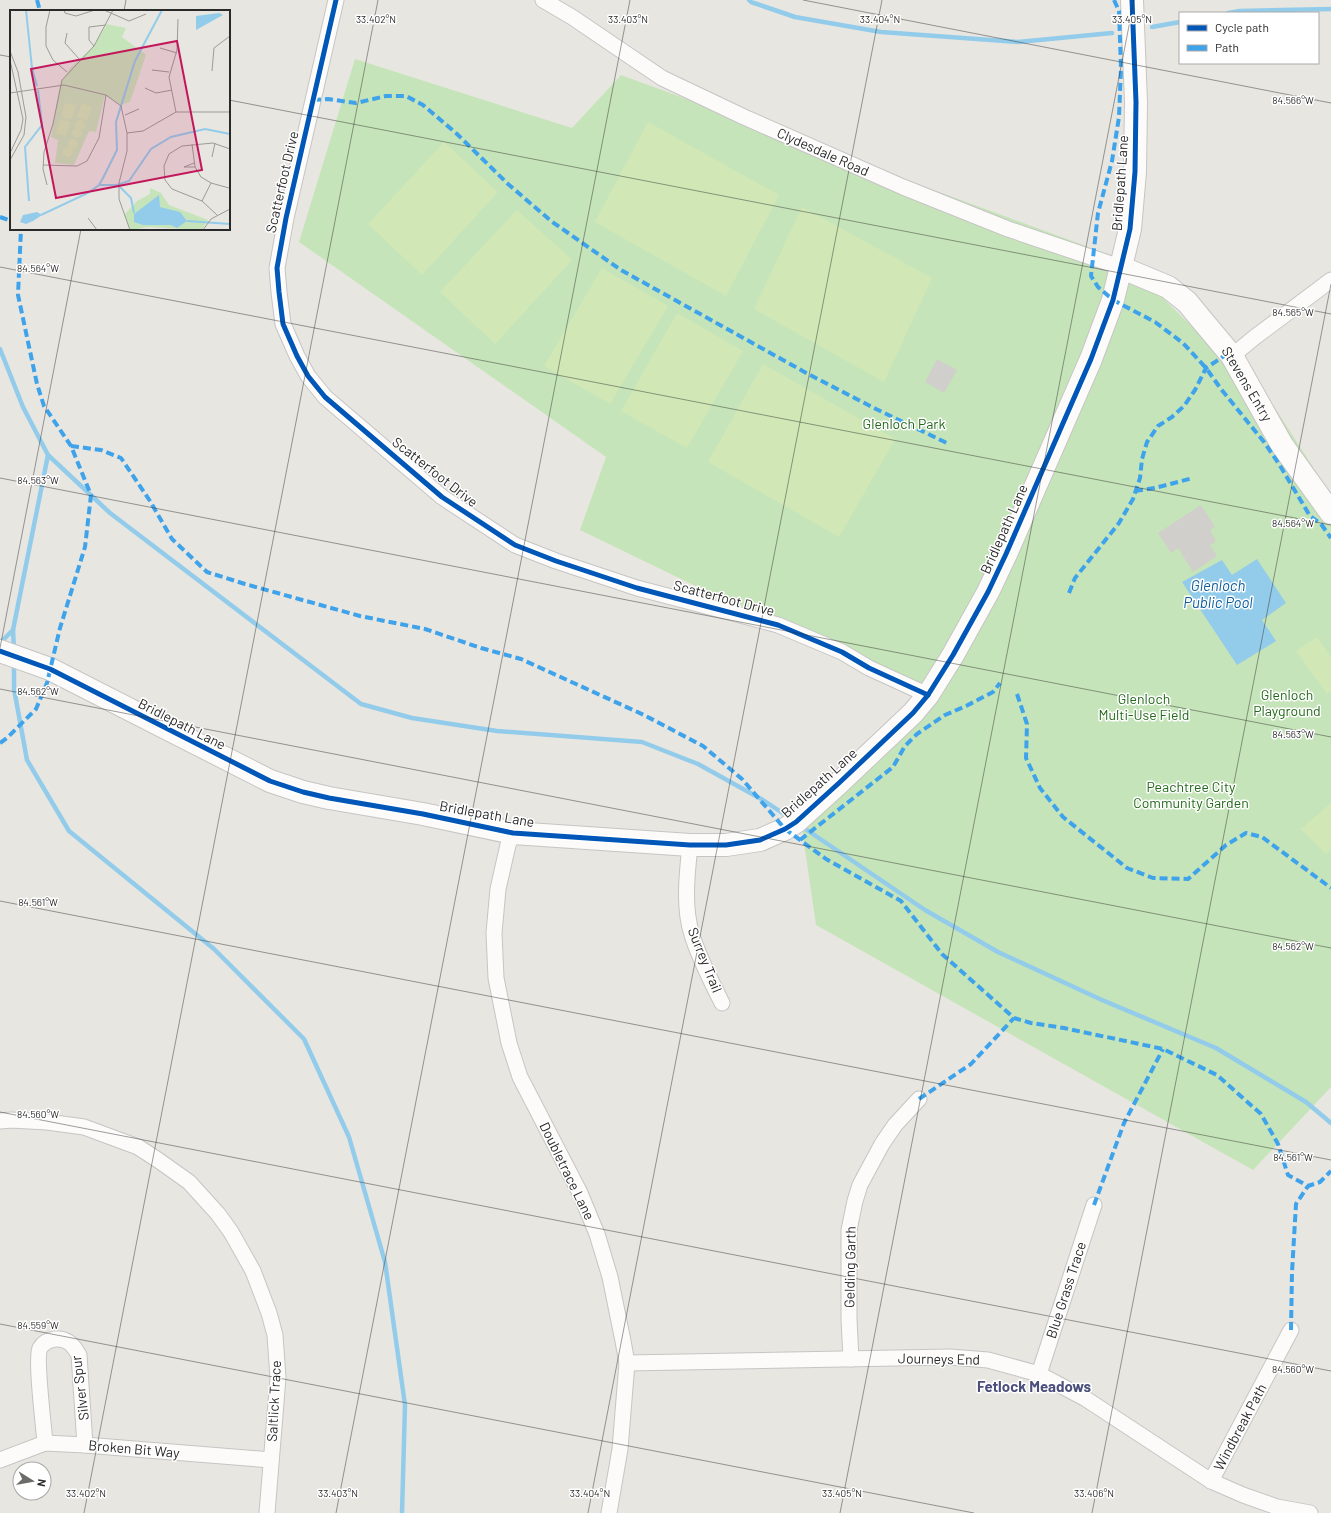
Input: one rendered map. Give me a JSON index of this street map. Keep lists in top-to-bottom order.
{
  "streets": {
    "street": [
      "Clydesdale Road",
      "Scatterfoot Drive",
      "Bridlepath Lane",
      "Stevens Entry",
      "Surrey Trail",
      "Doubletrace Lane",
      "Gelding Garth",
      "Blue Grass Trace",
      "Journeys End",
      "Silver Spur",
      "Saltlick Trace",
      "Windbreak Path",
      "Broken Bit Way"
    ]
  },
  "crossings": [
    ["Clydesdale Road", "Bridlepath Lane"],
    ["Clydesdale Road", "Stevens Entry"],
    ["Scatterfoot Drive", "Bridlepath Lane"],
    ["Bridlepath Lane", "Stevens Entry"],
    ["Bridlepath Lane", "Surrey Trail"],
    ["Bridlepath Lane", "Doubletrace Lane"],
    ["Doubletrace Lane", "Journeys End"],
    ["Gelding Garth", "Journeys End"],
    ["Blue Grass Trace", "Journeys End"],
    ["Journeys End", "Windbreak Path"],
    ["Silver Spur", "Broken Bit Way"],
    ["Saltlick Trace", "Broken Bit Way"]
  ],
  "districts": ["Fetlock Meadows"],
  "water": ["Glenloch Public Pool"],
  "parks": [
    "Glenloch Park",
    "Glenloch Playground",
    "Glenloch Multi-Use Field",
    "Peachtree City Community Garden"
  ],
  "legend": ["Cycle path", "Path"],
  "north": "right",
  "coordinates": [
    "33.402°N",
    "33.403°N",
    "33.404°N",
    "33.405°N",
    "84.566°W",
    "84.564°W",
    "84.565°W",
    "84.563°W",
    "84.562°W",
    "84.561°W",
    "84.560°W",
    "84.559°W",
    "33.406°N"
  ]
}
